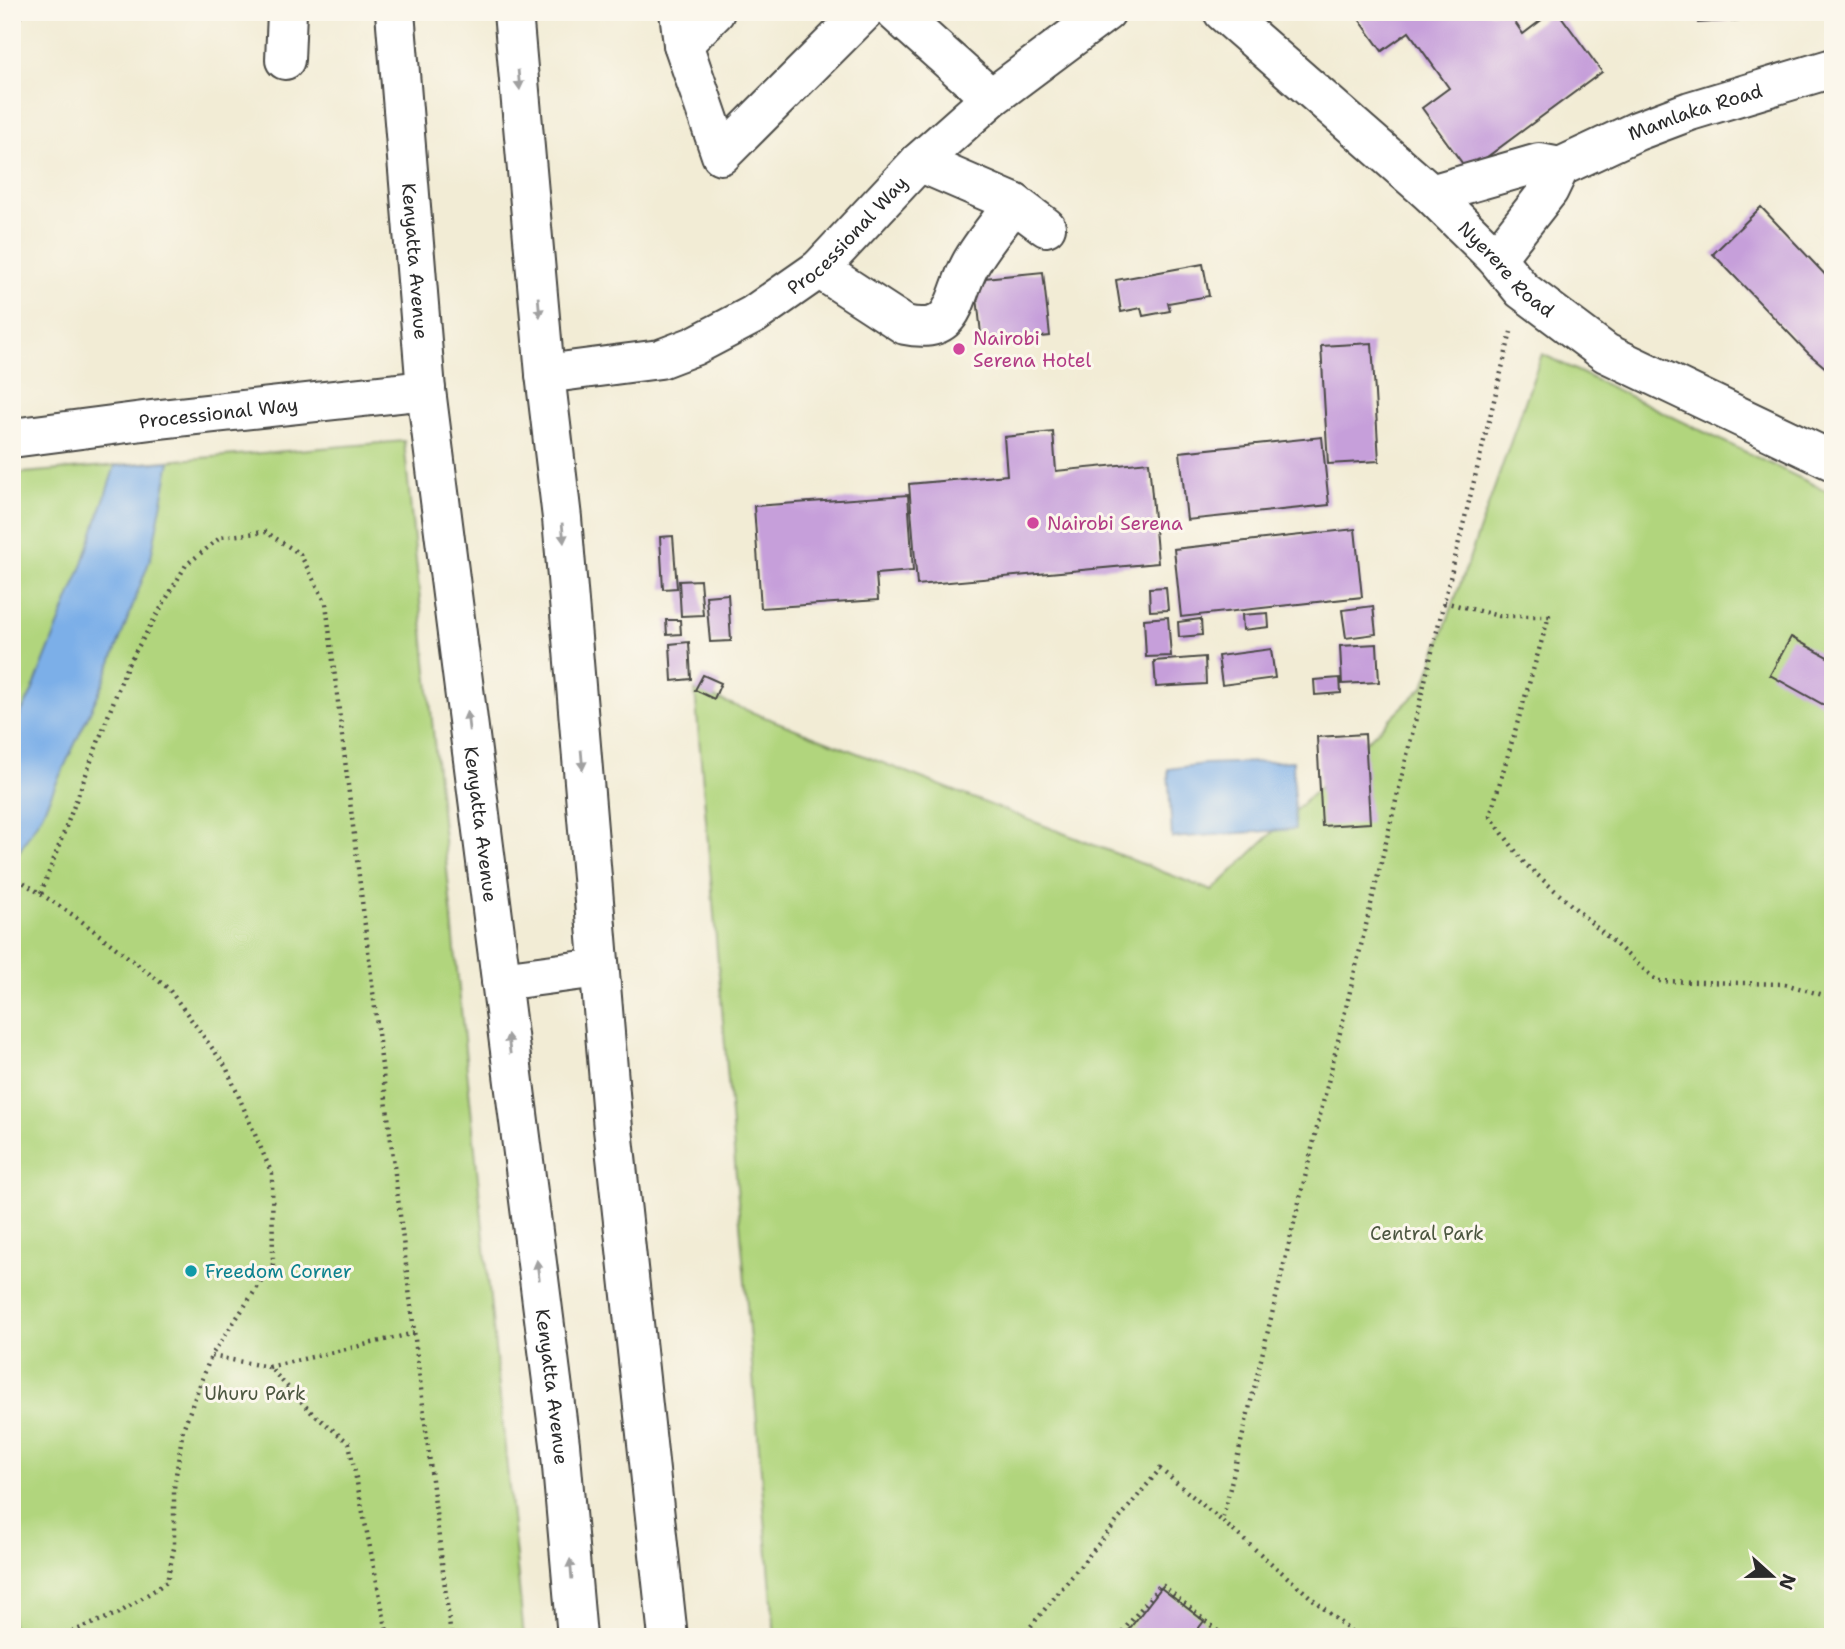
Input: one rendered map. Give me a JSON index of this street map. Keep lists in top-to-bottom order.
{
  "streets": {
    "main road": [
      "Mamlaka Road",
      "Processional Way",
      "Kenyatta Avenue",
      "Nyerere Road"
    ]
  },
  "crossings": [
    ["Mamlaka Road", "Nyerere Road"],
    ["Processional Way", "Kenyatta Avenue"]
  ],
  "parks": ["Central Park", "Uhuru Park"],
  "places": ["Nairobi Serena Hotel", "Nairobi Serena", "Freedom Corner"],
  "north": "right"
}
